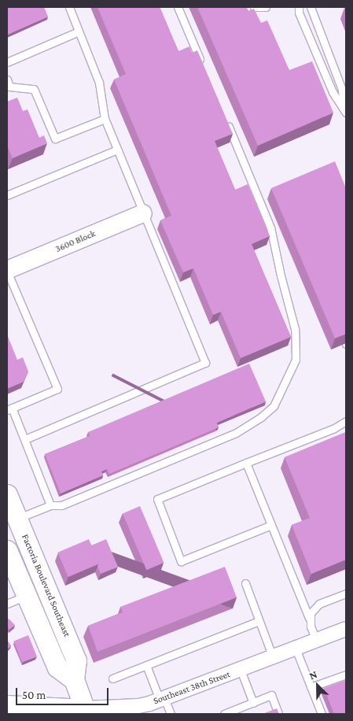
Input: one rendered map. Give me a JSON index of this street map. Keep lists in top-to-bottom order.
{
  "streets": {
    "main road": ["Factoria Boulevard Southeast"],
    "street": ["3600 Block", "Southeast 38th Street"]
  },
  "crossings": [
    ["Factoria Boulevard Southeast", "Southeast 38th Street"]
  ],
  "scale_bar": "50 m",
  "north": "top left"
}
